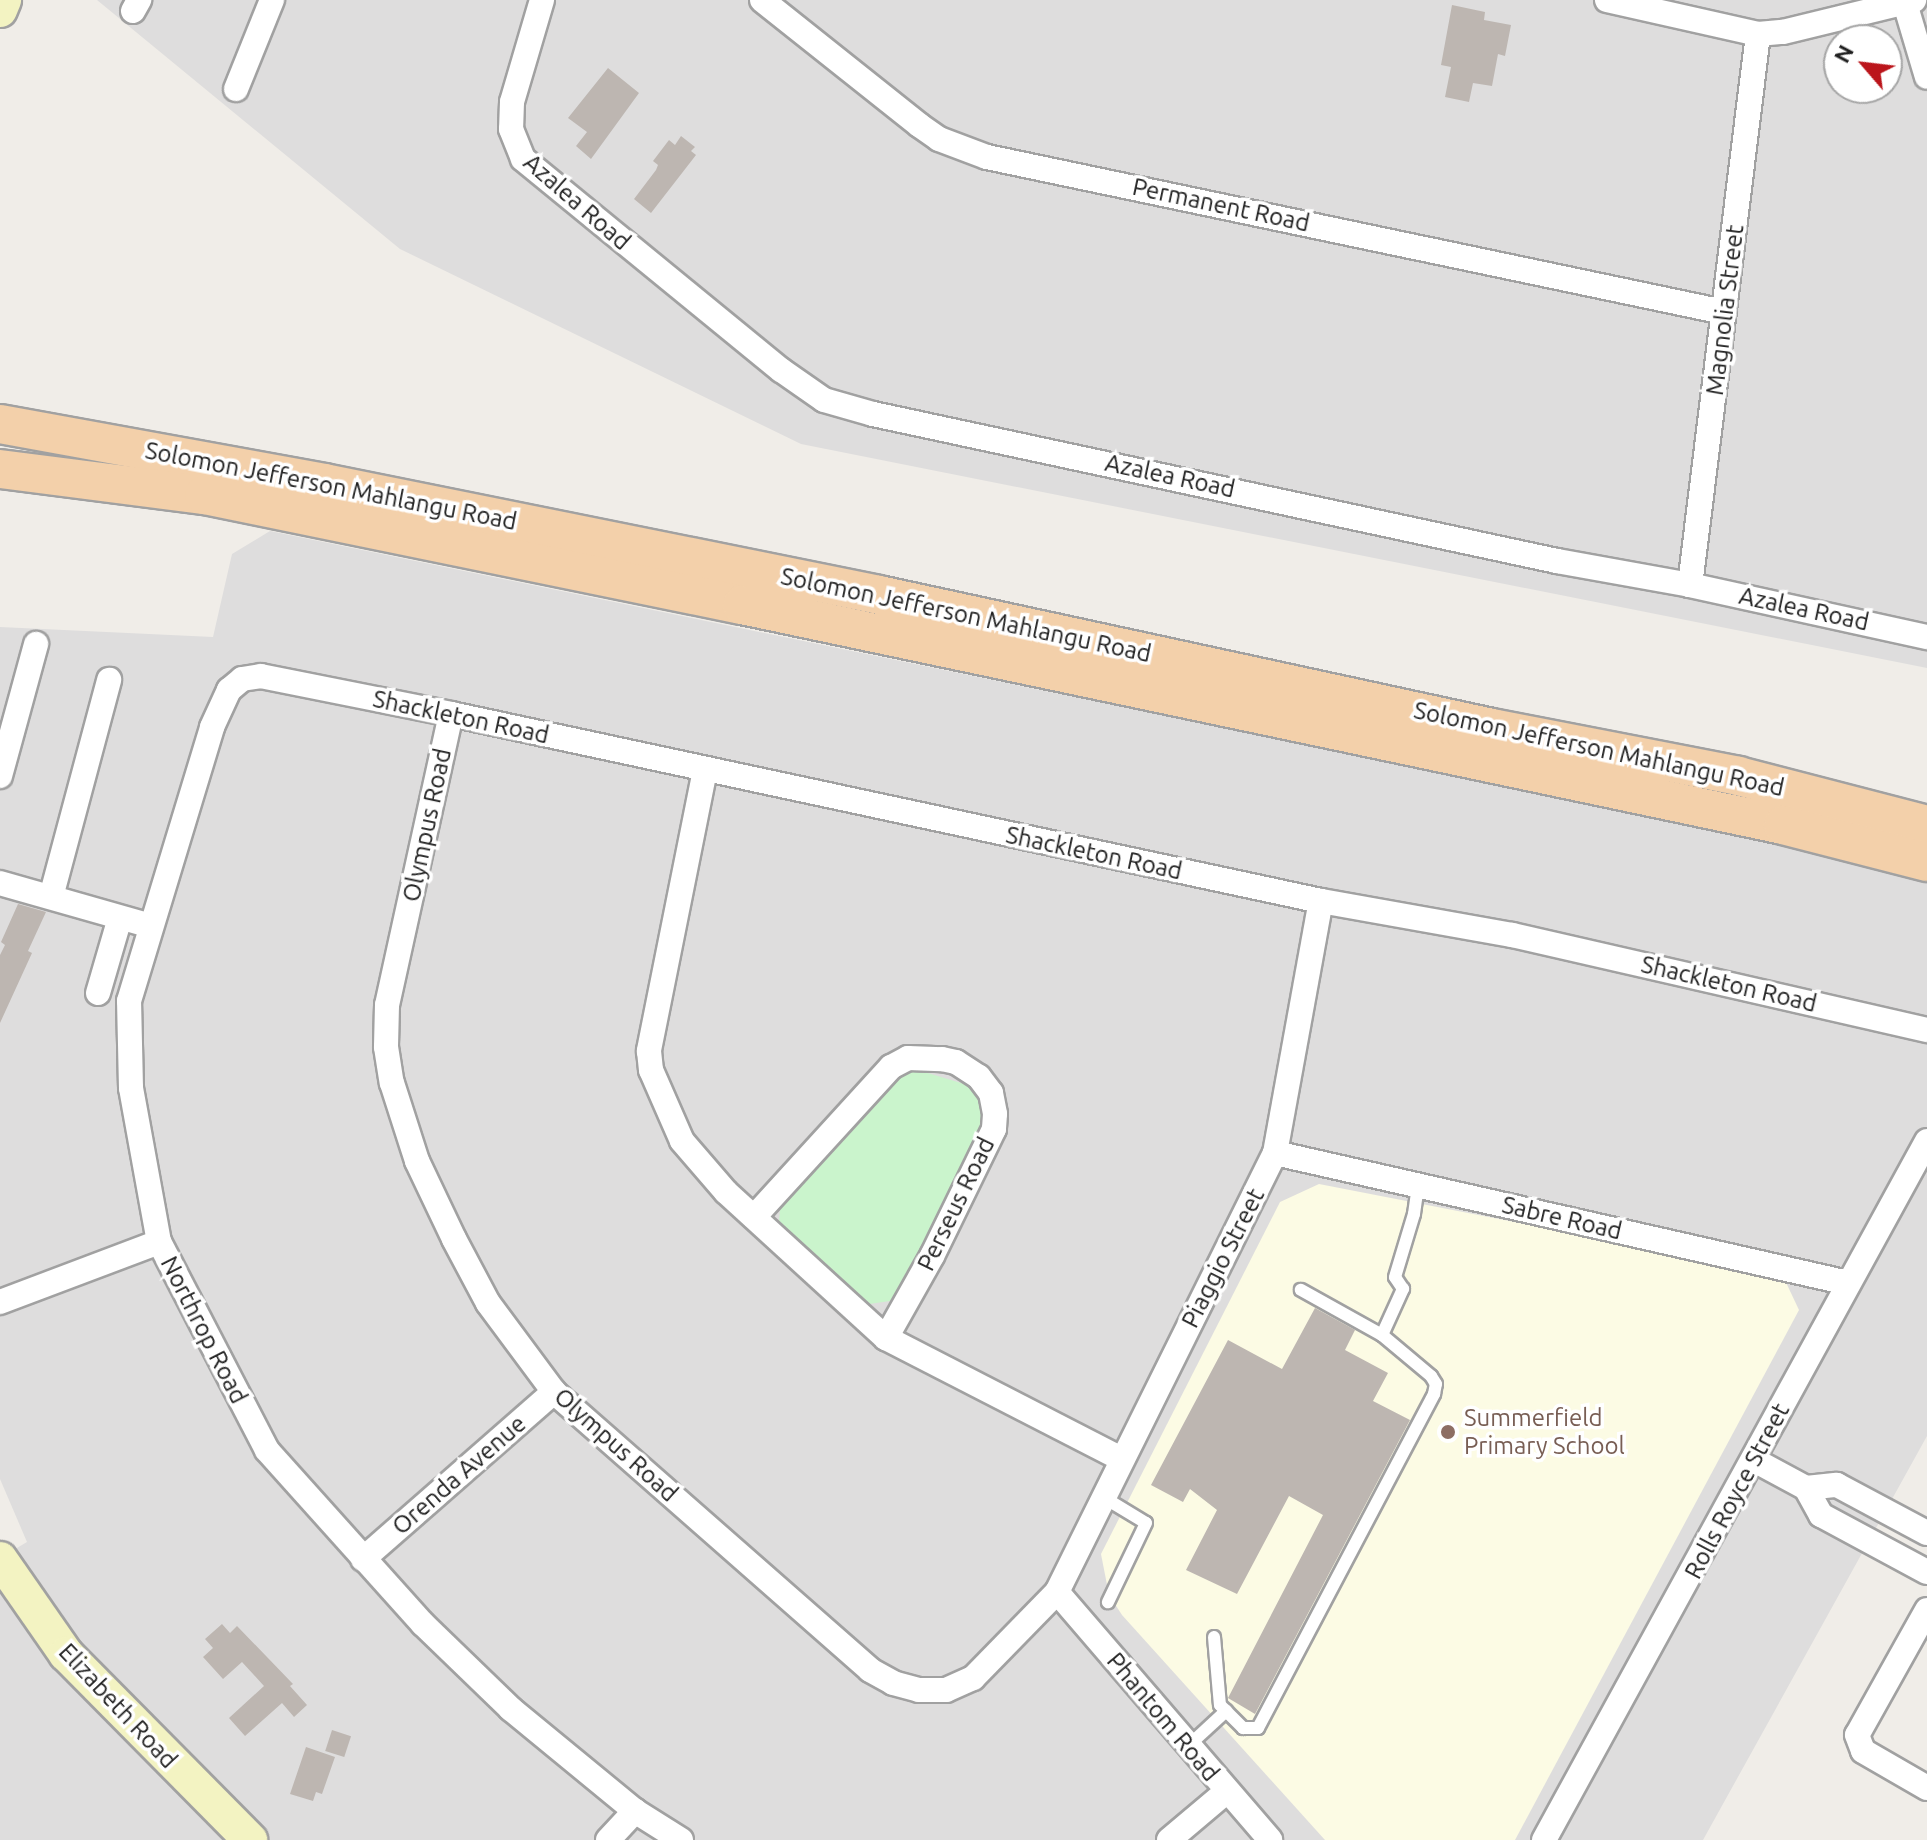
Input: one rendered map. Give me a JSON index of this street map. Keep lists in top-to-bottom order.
{
  "streets": {
    "main road": ["Solomon Jefferson Mahlangu Road"],
    "street": [
      "Azalea Road",
      "Permanent Road",
      "Magnolia Street",
      "Shackleton Road",
      "Olympus Road",
      "Perseus Road",
      "Sabre Road",
      "Piaggio Street",
      "Northrop Road",
      "Orenda Avenue",
      "Rolls Royce Street",
      "Elizabeth Road",
      "Phantom Road"
    ]
  },
  "crossings": [
    ["Azalea Road", "Magnolia Street"],
    ["Permanent Road", "Magnolia Street"],
    ["Shackleton Road", "Olympus Road"],
    ["Shackleton Road", "Piaggio Street"],
    ["Shackleton Road", "Northrop Road"],
    ["Olympus Road", "Piaggio Street"],
    ["Olympus Road", "Orenda Avenue"],
    ["Olympus Road", "Phantom Road"],
    ["Sabre Road", "Piaggio Street"],
    ["Sabre Road", "Rolls Royce Street"],
    ["Piaggio Street", "Phantom Road"],
    ["Northrop Road", "Orenda Avenue"]
  ],
  "places": ["Summerfield Primary School"],
  "north": "top left"
}
